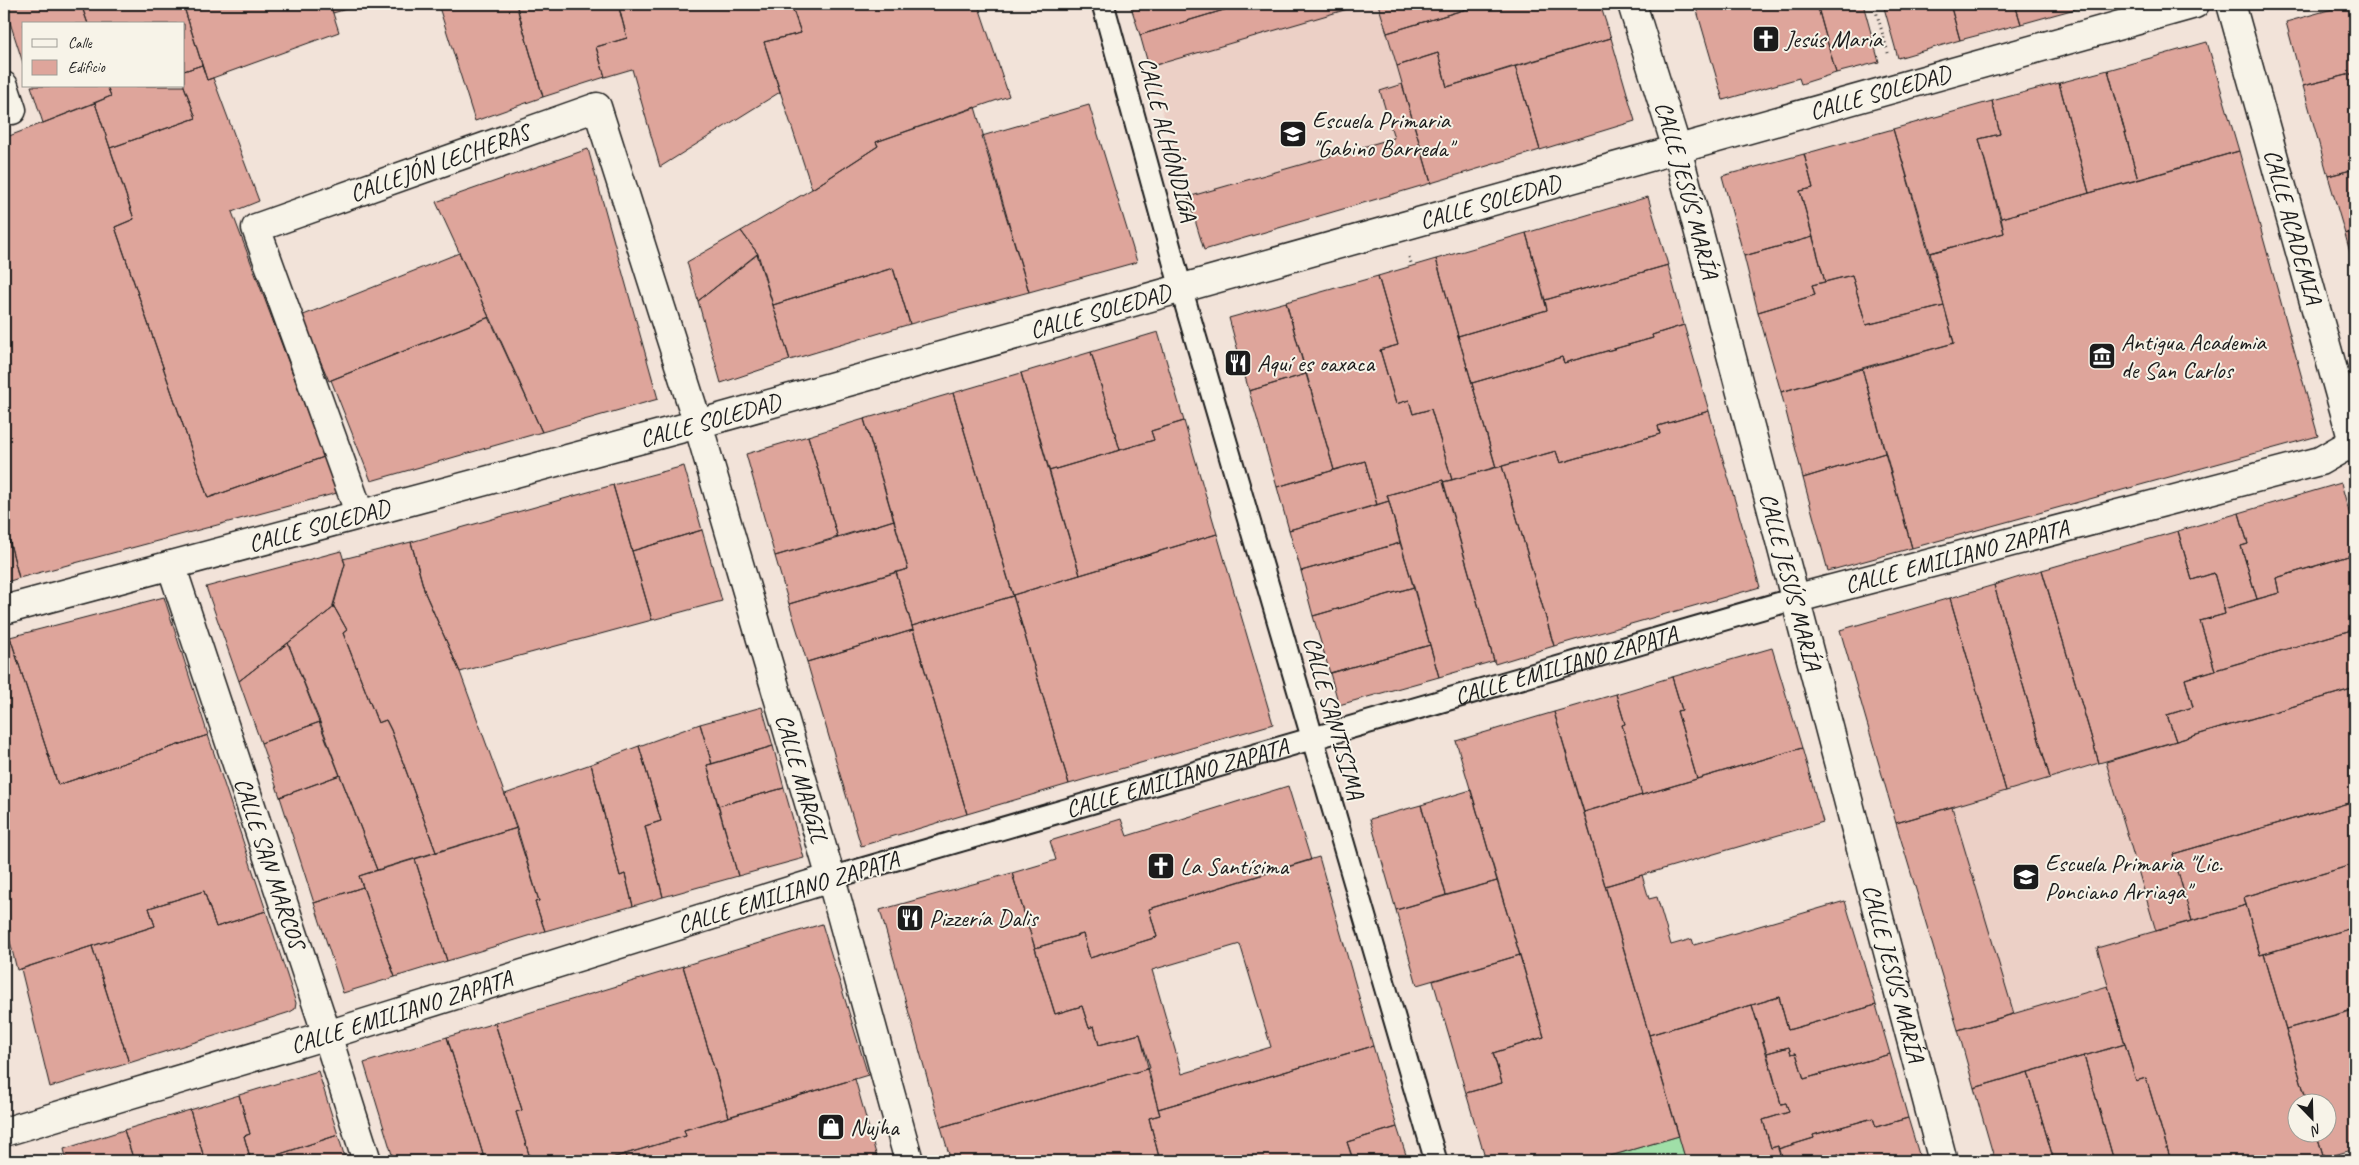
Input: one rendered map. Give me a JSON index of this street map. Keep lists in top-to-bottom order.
{
  "streets": {
    "street": [
      "CALLE SOLEDAD",
      "CALLE ALHÓNDIGA",
      "CALLEJÓN LECHERAS",
      "CALLE JESÚS MARÍA",
      "CALLE ACADEMIA",
      "CALLE EMILIANO ZAPATA",
      "CALLE SANTISIMA",
      "CALLE MARGIL",
      "CALLE SAN MARCOS"
    ]
  },
  "crossings": [
    ["CALLE SOLEDAD", "CALLE ALHÓNDIGA"],
    ["CALLE SOLEDAD", "CALLEJÓN LECHERAS"],
    ["CALLE SOLEDAD", "CALLE JESÚS MARÍA"],
    ["CALLE SOLEDAD", "CALLE SANTISIMA"],
    ["CALLE SOLEDAD", "CALLE MARGIL"],
    ["CALLE SOLEDAD", "CALLE SAN MARCOS"],
    ["CALLE ALHÓNDIGA", "CALLE SANTISIMA"],
    ["CALLEJÓN LECHERAS", "CALLE MARGIL"],
    ["CALLE JESÚS MARÍA", "CALLE EMILIANO ZAPATA"],
    ["CALLE ACADEMIA", "CALLE EMILIANO ZAPATA"],
    ["CALLE EMILIANO ZAPATA", "CALLE SANTISIMA"],
    ["CALLE EMILIANO ZAPATA", "CALLE MARGIL"],
    ["CALLE EMILIANO ZAPATA", "CALLE SAN MARCOS"]
  ],
  "places": {
    "church": ["Jesús María", "La Santísima"],
    "school or university": ["Escuela Primaria \"Gabino Barreda\"", "Escuela Primaria \"Lic. Ponciano Arriaga\""],
    "museum": ["Antigua Academia de San Carlos"],
    "restaurant": ["Aquí es oaxaca", "Pizzería Dalis"],
    "shop": ["Nujha"]
  },
  "legend": ["Calle", "Edificio"],
  "north": "bottom right"
}
